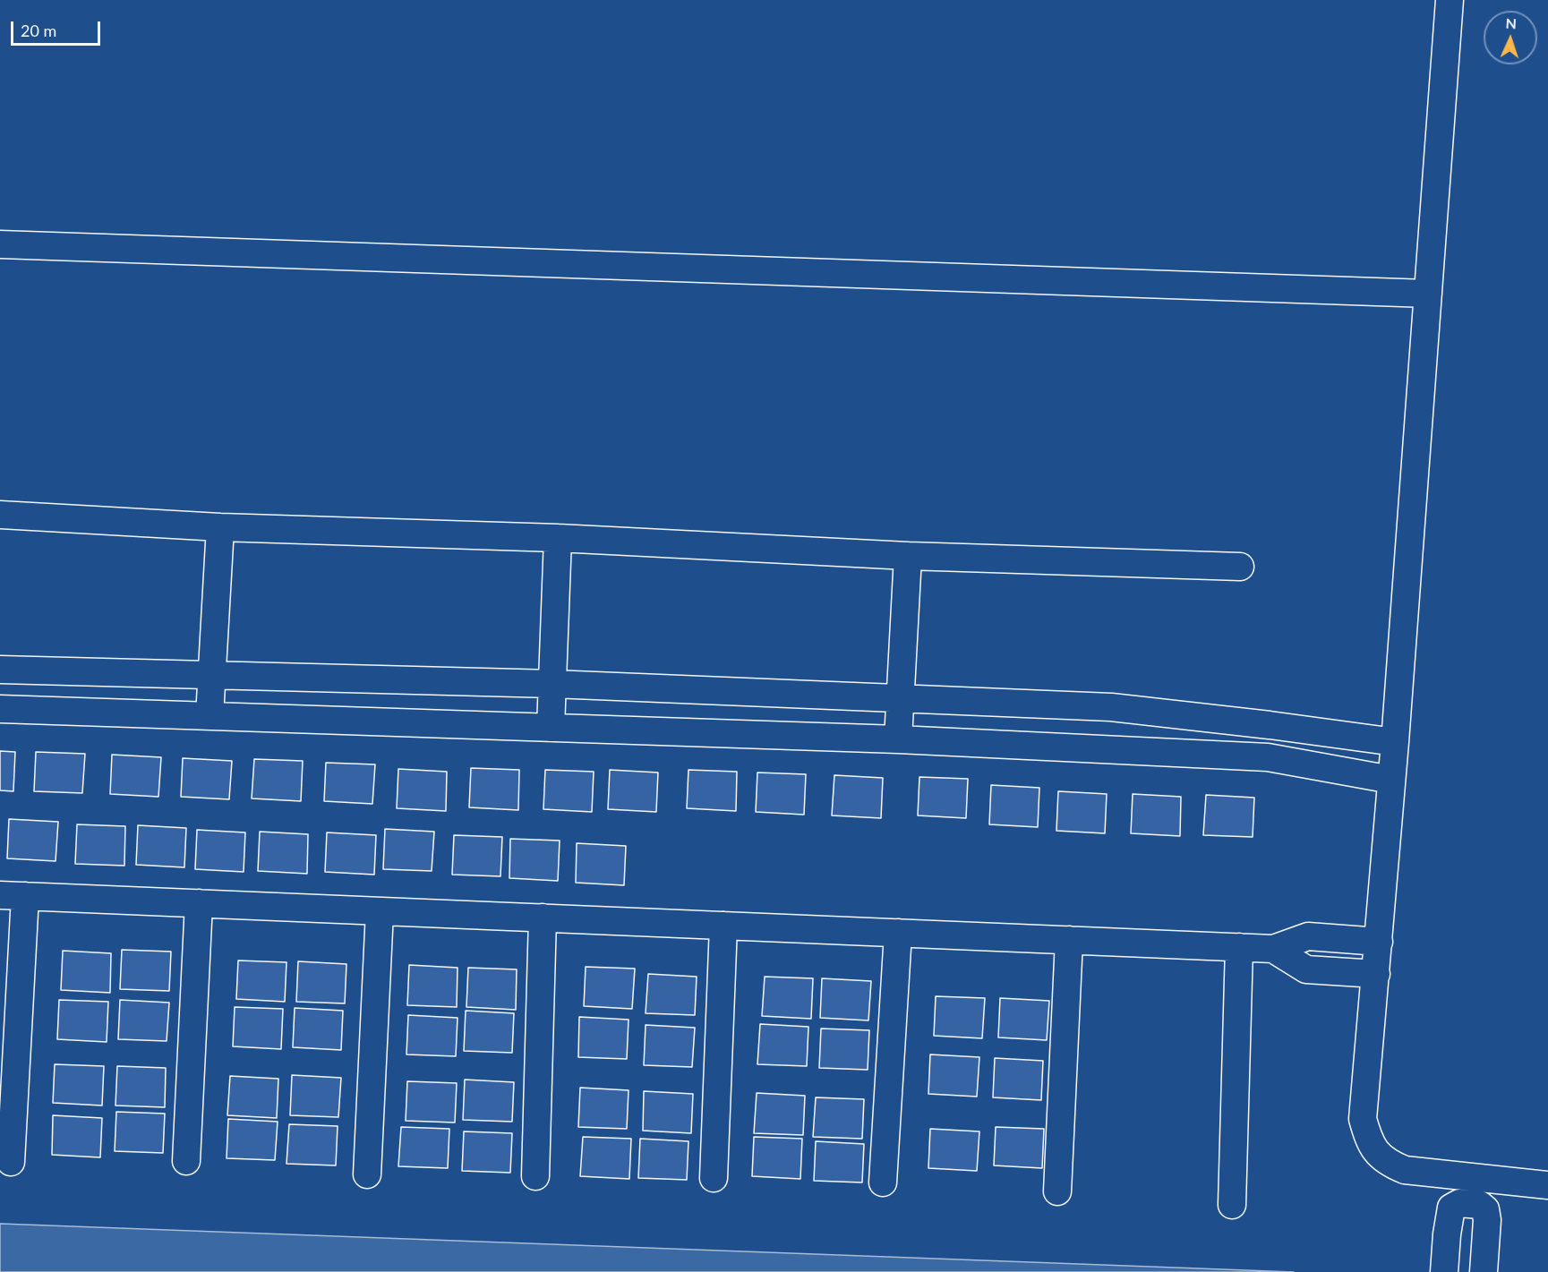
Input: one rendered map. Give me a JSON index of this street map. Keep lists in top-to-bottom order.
{
  "scale_bar": "20 m",
  "north": "top"
}
